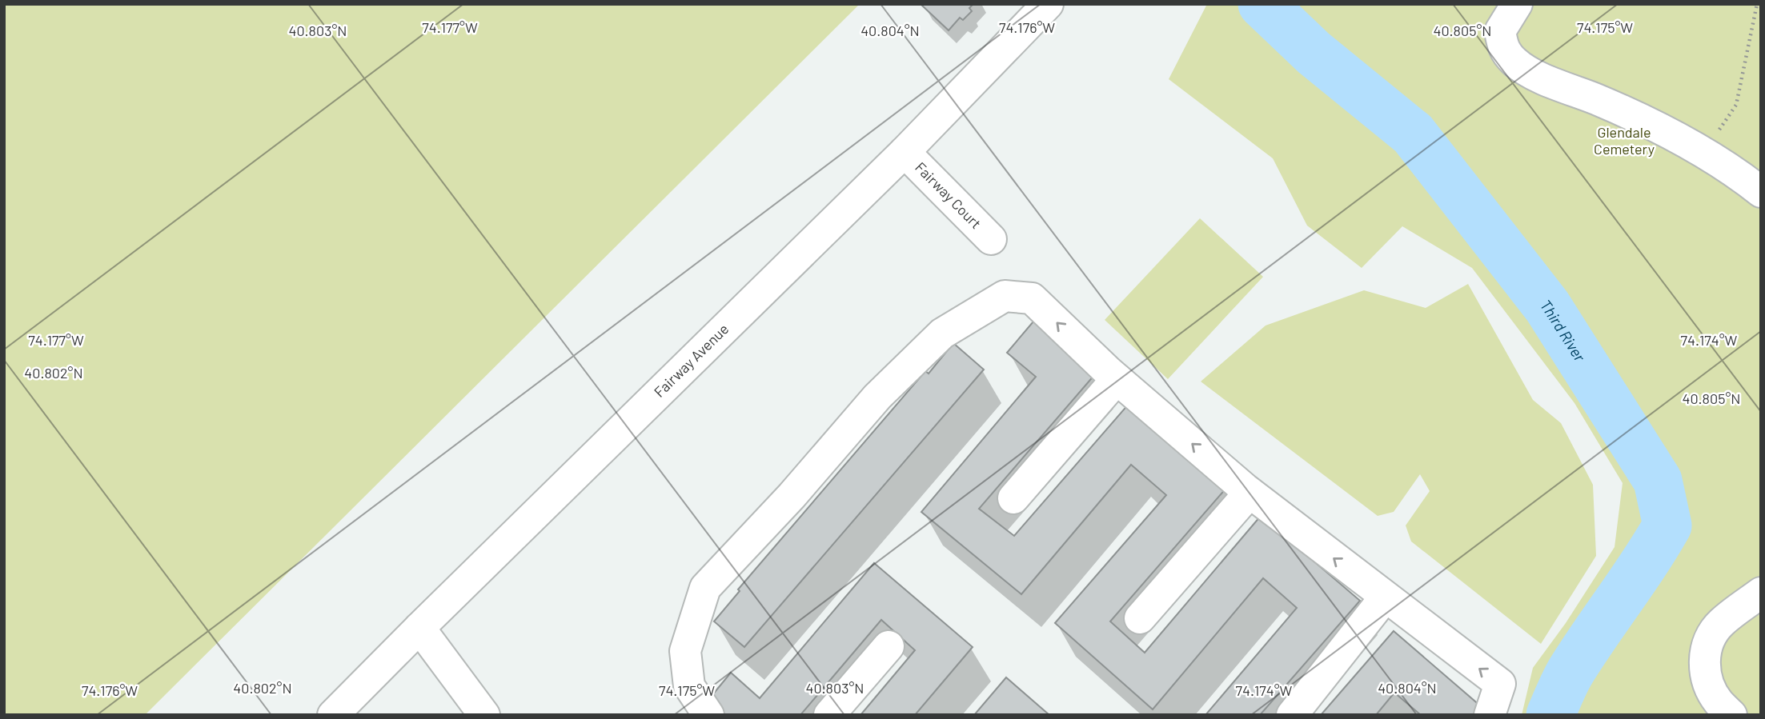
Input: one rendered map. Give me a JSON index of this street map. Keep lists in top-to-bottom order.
{
  "streets": {
    "street": ["Fairway Court", "Fairway Avenue"]
  },
  "crossings": [
    ["Fairway Court", "Fairway Avenue"]
  ],
  "water": ["Third River"],
  "parks": ["Glendale Cemetery"],
  "coordinates": [
    "74.177°W",
    "74.176°W",
    "74.175°W",
    "40.803°N",
    "40.804°N",
    "40.805°N",
    "74.174°W",
    "40.802°N"
  ]
}
